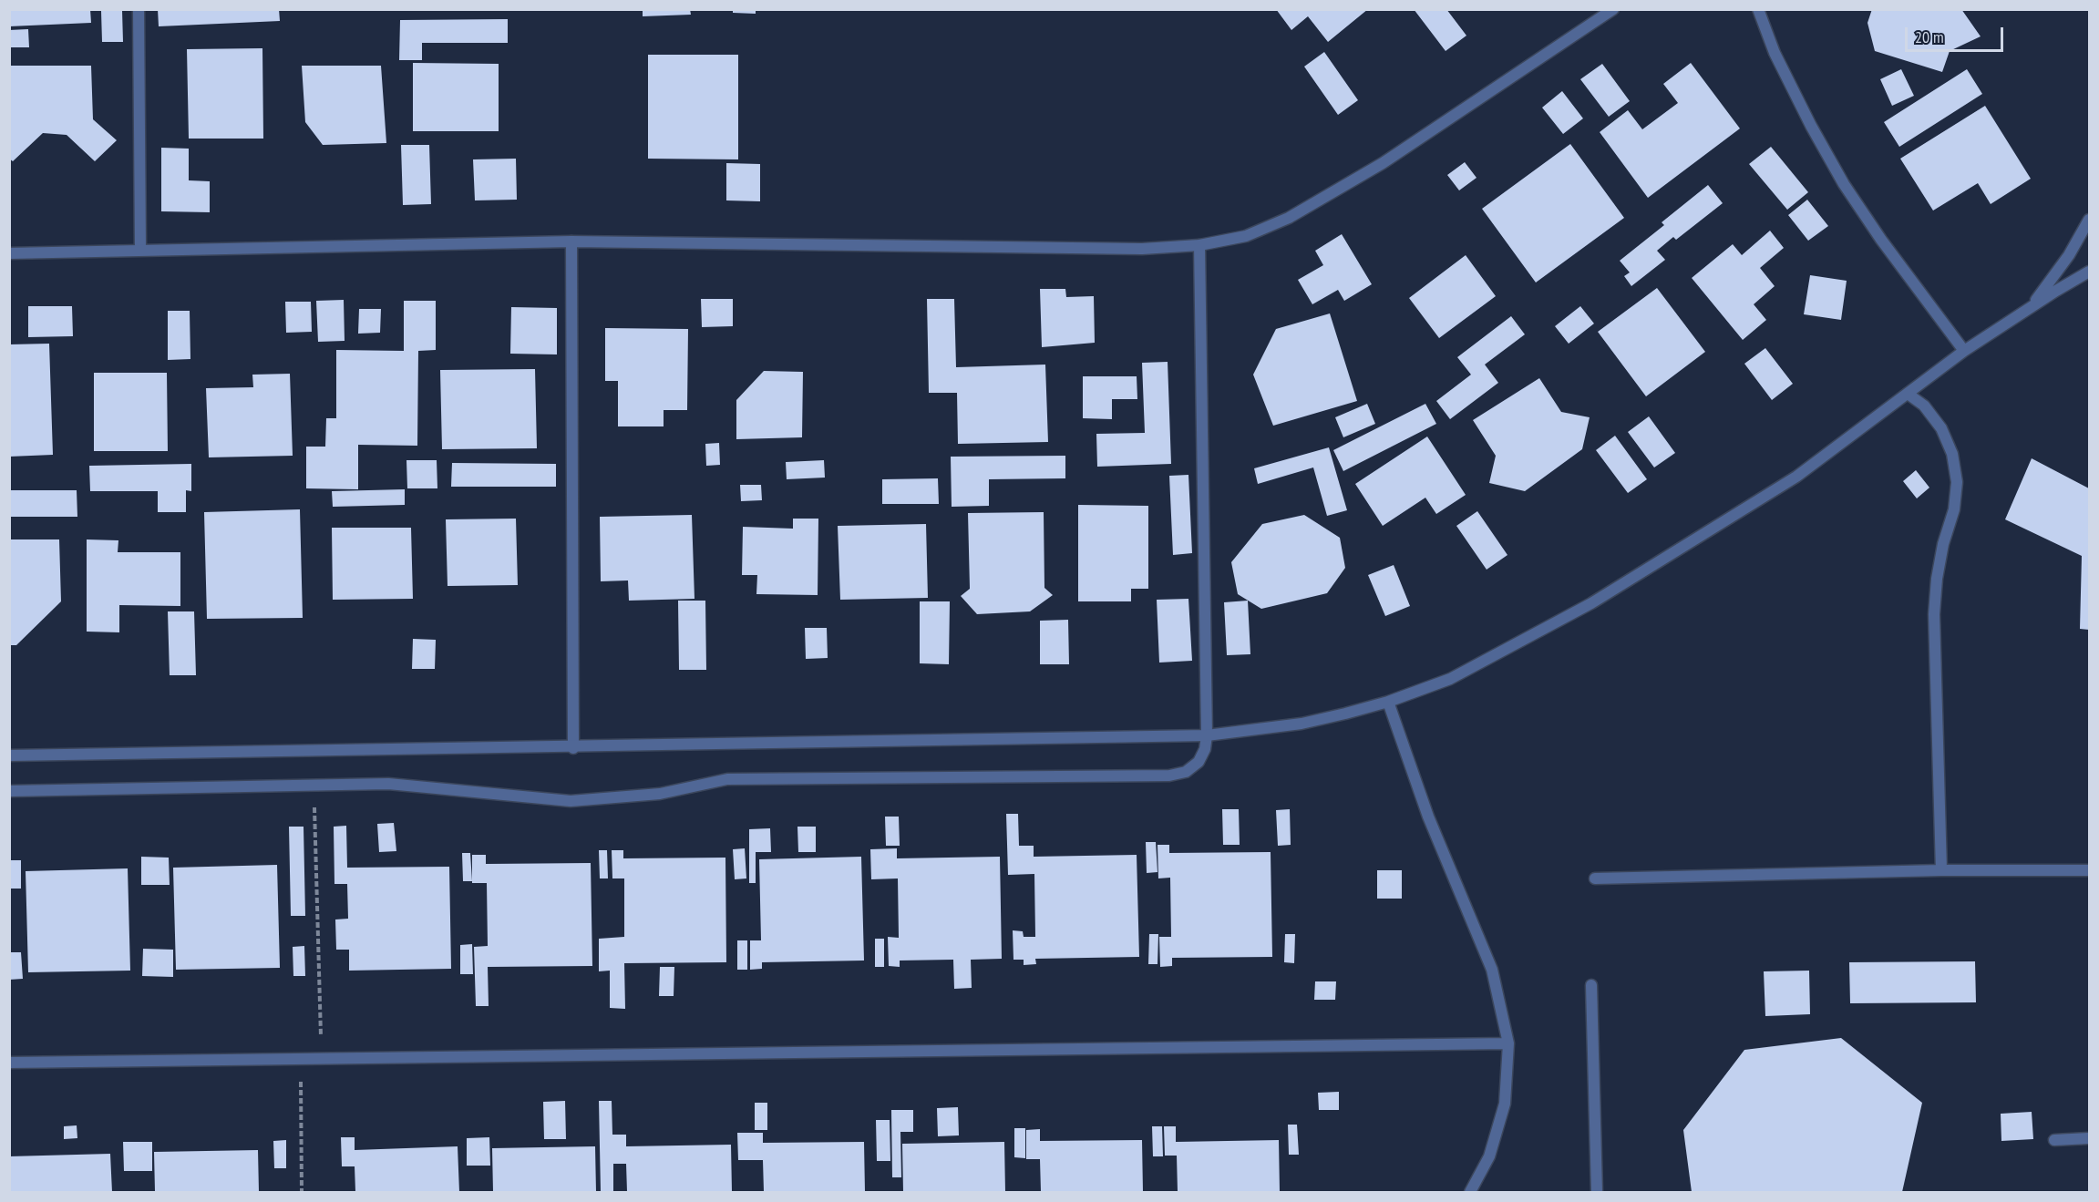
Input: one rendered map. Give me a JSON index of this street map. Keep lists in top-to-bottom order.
{
  "scale_bar": "20 m"
}
